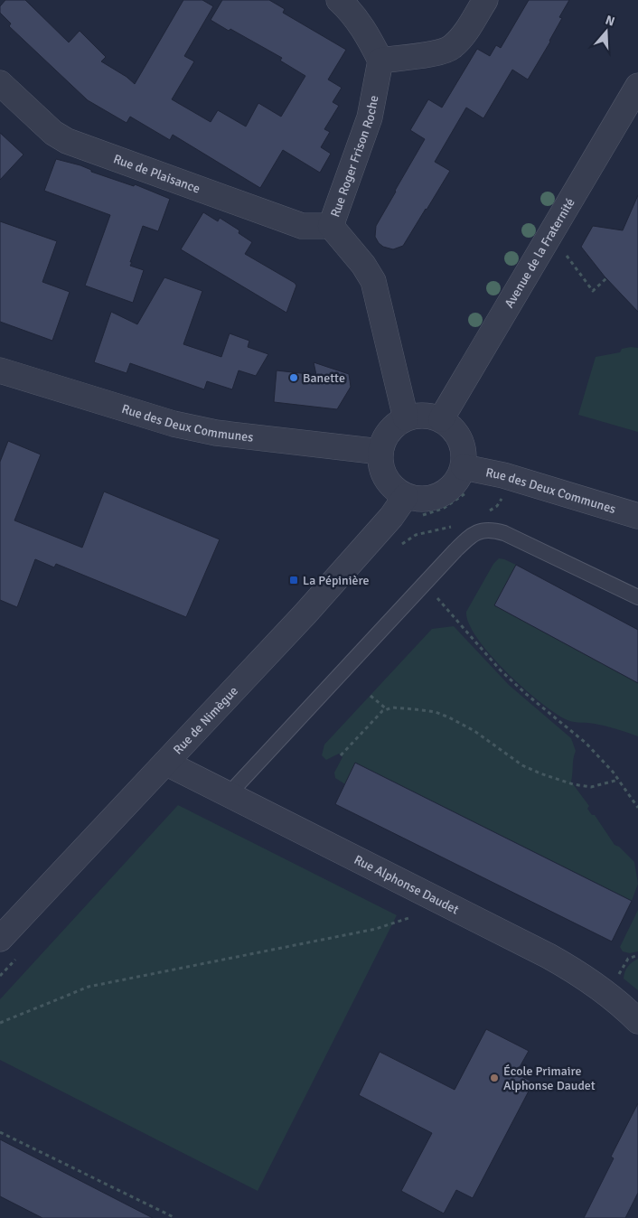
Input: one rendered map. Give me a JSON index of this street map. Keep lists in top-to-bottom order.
{
  "streets": {
    "street": [
      "Rue Roger Frison Roche",
      "Rue de Plaisance",
      "Avenue de la Fraternité",
      "Rue des Deux Communes",
      "Rue de Nimègue",
      "Rue Alphonse Daudet"
    ]
  },
  "crossings": [
    ["Rue Roger Frison Roche", "Rue de Plaisance"],
    ["Rue Roger Frison Roche", "Avenue de la Fraternité"],
    ["Rue Roger Frison Roche", "Rue des Deux Communes"],
    ["Rue Roger Frison Roche", "Rue de Nimègue"],
    ["Avenue de la Fraternité", "Rue des Deux Communes"],
    ["Avenue de la Fraternité", "Rue de Nimègue"],
    ["Rue des Deux Communes", "Rue de Nimègue"],
    ["Rue de Nimègue", "Rue Alphonse Daudet"]
  ],
  "places": {
    "other": ["Banette", "École Primaire Alphonse Daudet"],
    "transit": ["La Pépinière"]
  },
  "north": "top"
}
